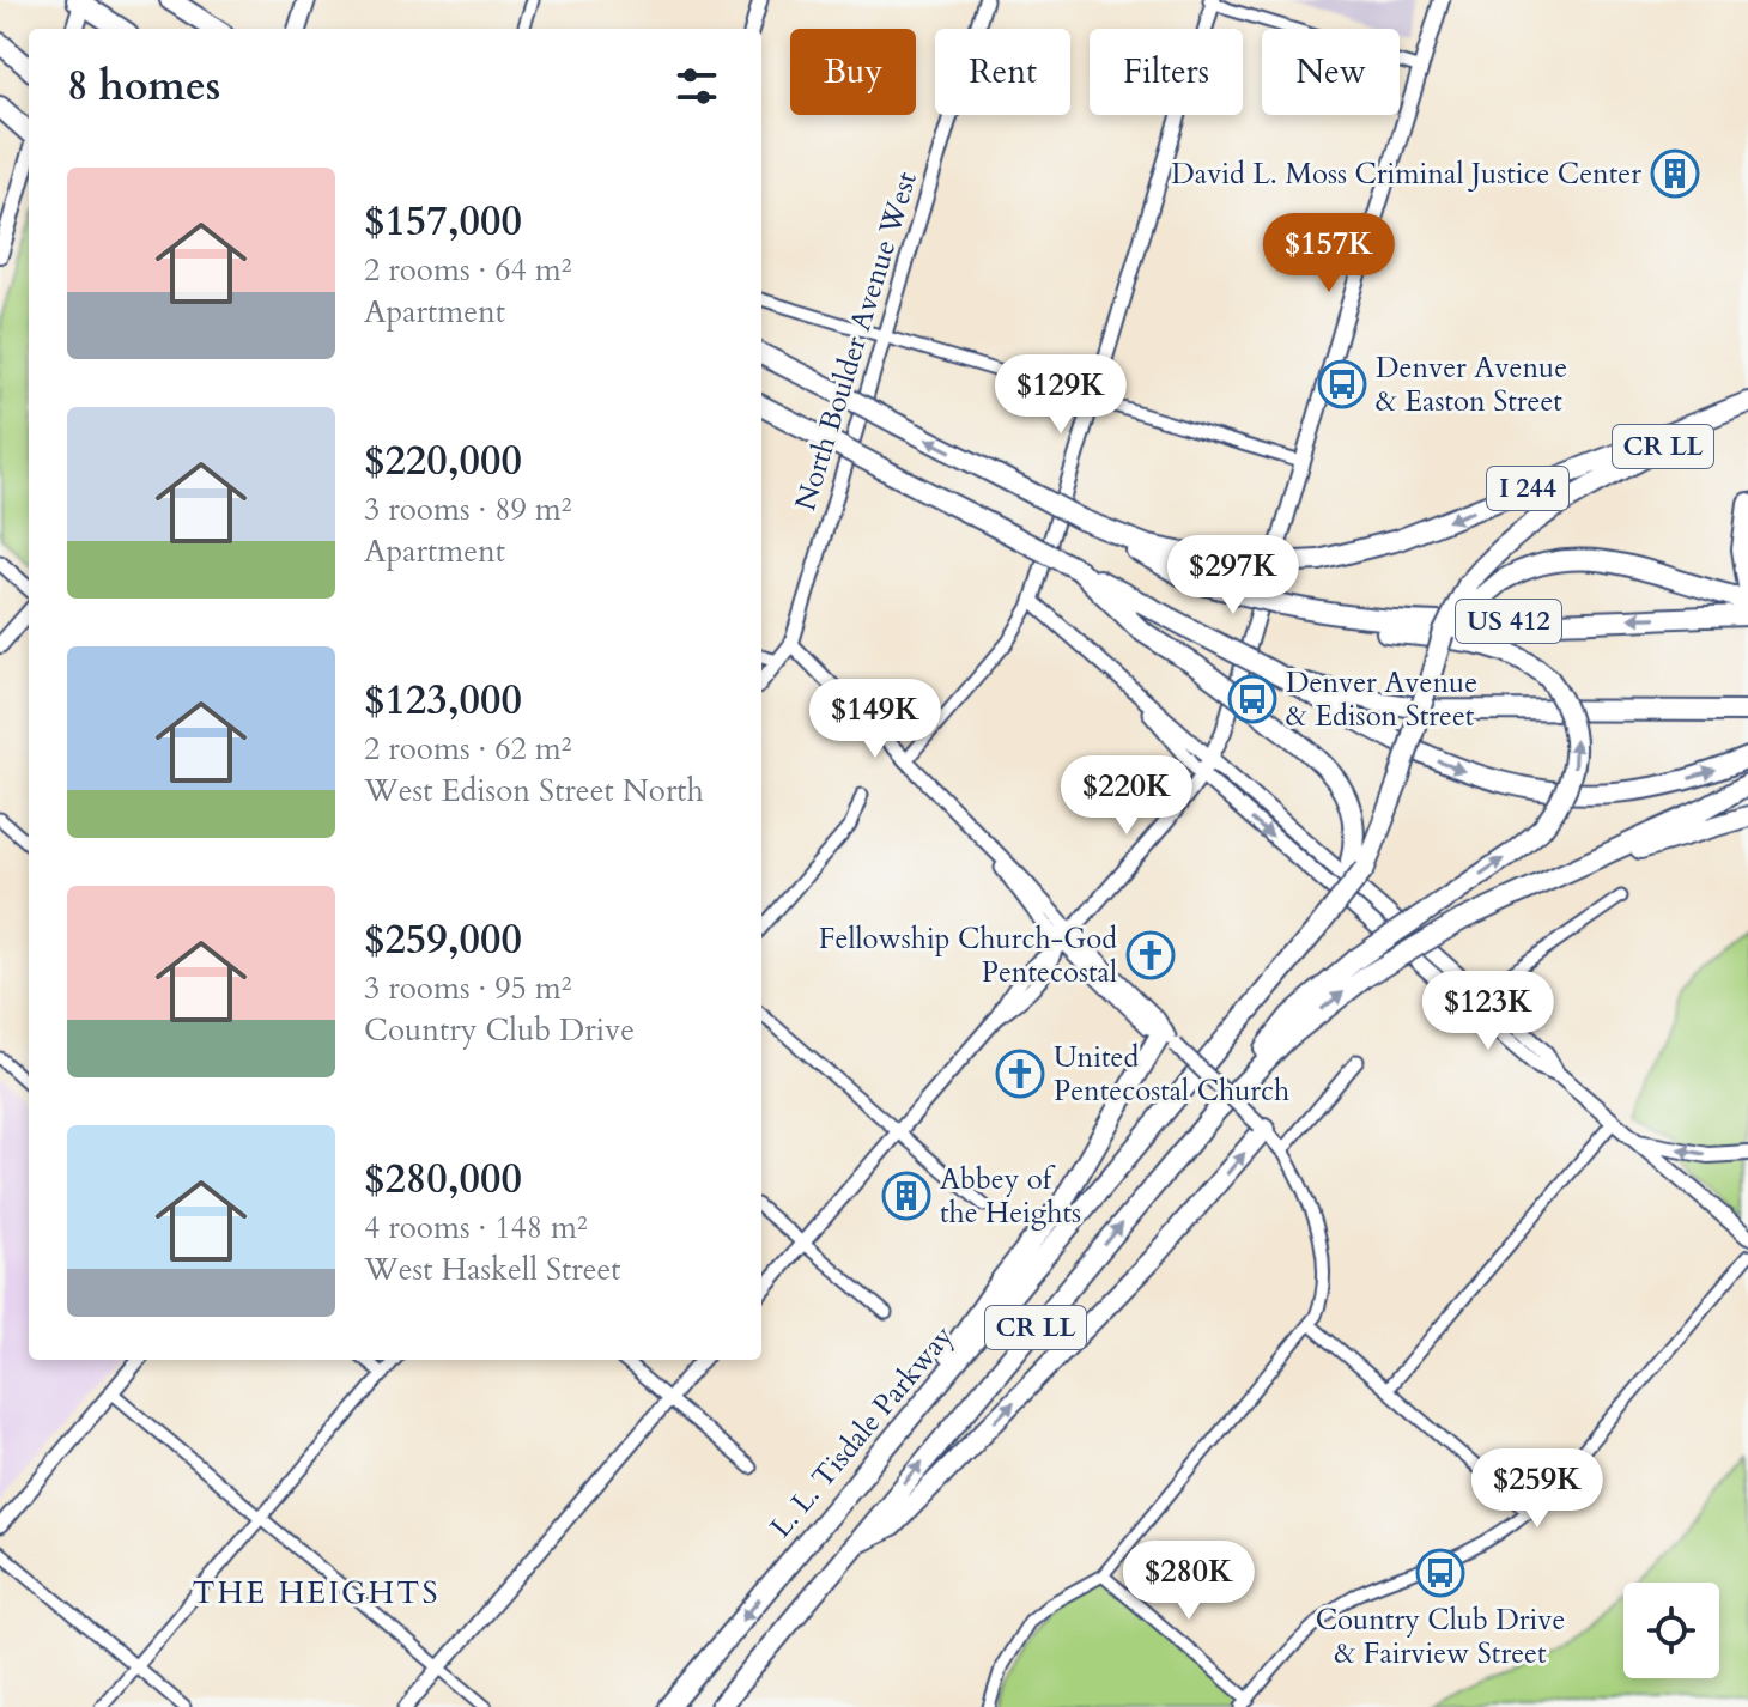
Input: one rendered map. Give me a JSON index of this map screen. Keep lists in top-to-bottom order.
{
  "streets": {
    "highway": [
      "CR LL",
      "I 244",
      "US 412",
      "L. L. Tisdale Parkway"
    ],
    "street": ["North Boulder Avenue West"]
  },
  "crossings": [
    ["CR LL", "I 244"],
    ["CR LL", "L. L. Tisdale Parkway"],
    ["I 244", "US 412"]
  ],
  "districts": ["THE HEIGHTS"],
  "places": {
    "building": ["David L. Moss Criminal Justice Center", "Abbey of the Heights"],
    "bus stop": ["Denver Avenue & Easton Street", "Denver Avenue & Edison Street", "Country Club Drive & Fairview Street"],
    "church": ["Fellowship Church-God Pentecostal", "United Pentecostal Church"]
  },
  "page": {
    "chip": [
      "Buy",
      "Rent",
      "Filters",
      "New"
    ],
    "heading": "8 homes",
    "list": [
      {
        "name": "$157,000",
        "note": "2 rooms · 64 m² · Apartment"
      },
      {
        "name": "$220,000",
        "note": "3 rooms · 89 m² · Apartment"
      },
      {
        "name": "$123,000",
        "note": "2 rooms · 62 m² · West Edison Street North"
      },
      {
        "name": "$259,000",
        "note": "3 rooms · 95 m² · Country Club Drive"
      },
      {
        "name": "$280,000",
        "note": "4 rooms · 148 m² · West Haskell Street"
      }
    ],
    "price": [
      "$157K",
      "$129K",
      "$297K",
      "$149K",
      "$220K",
      "$123K",
      "$259K",
      "$280K"
    ]
  }
}
